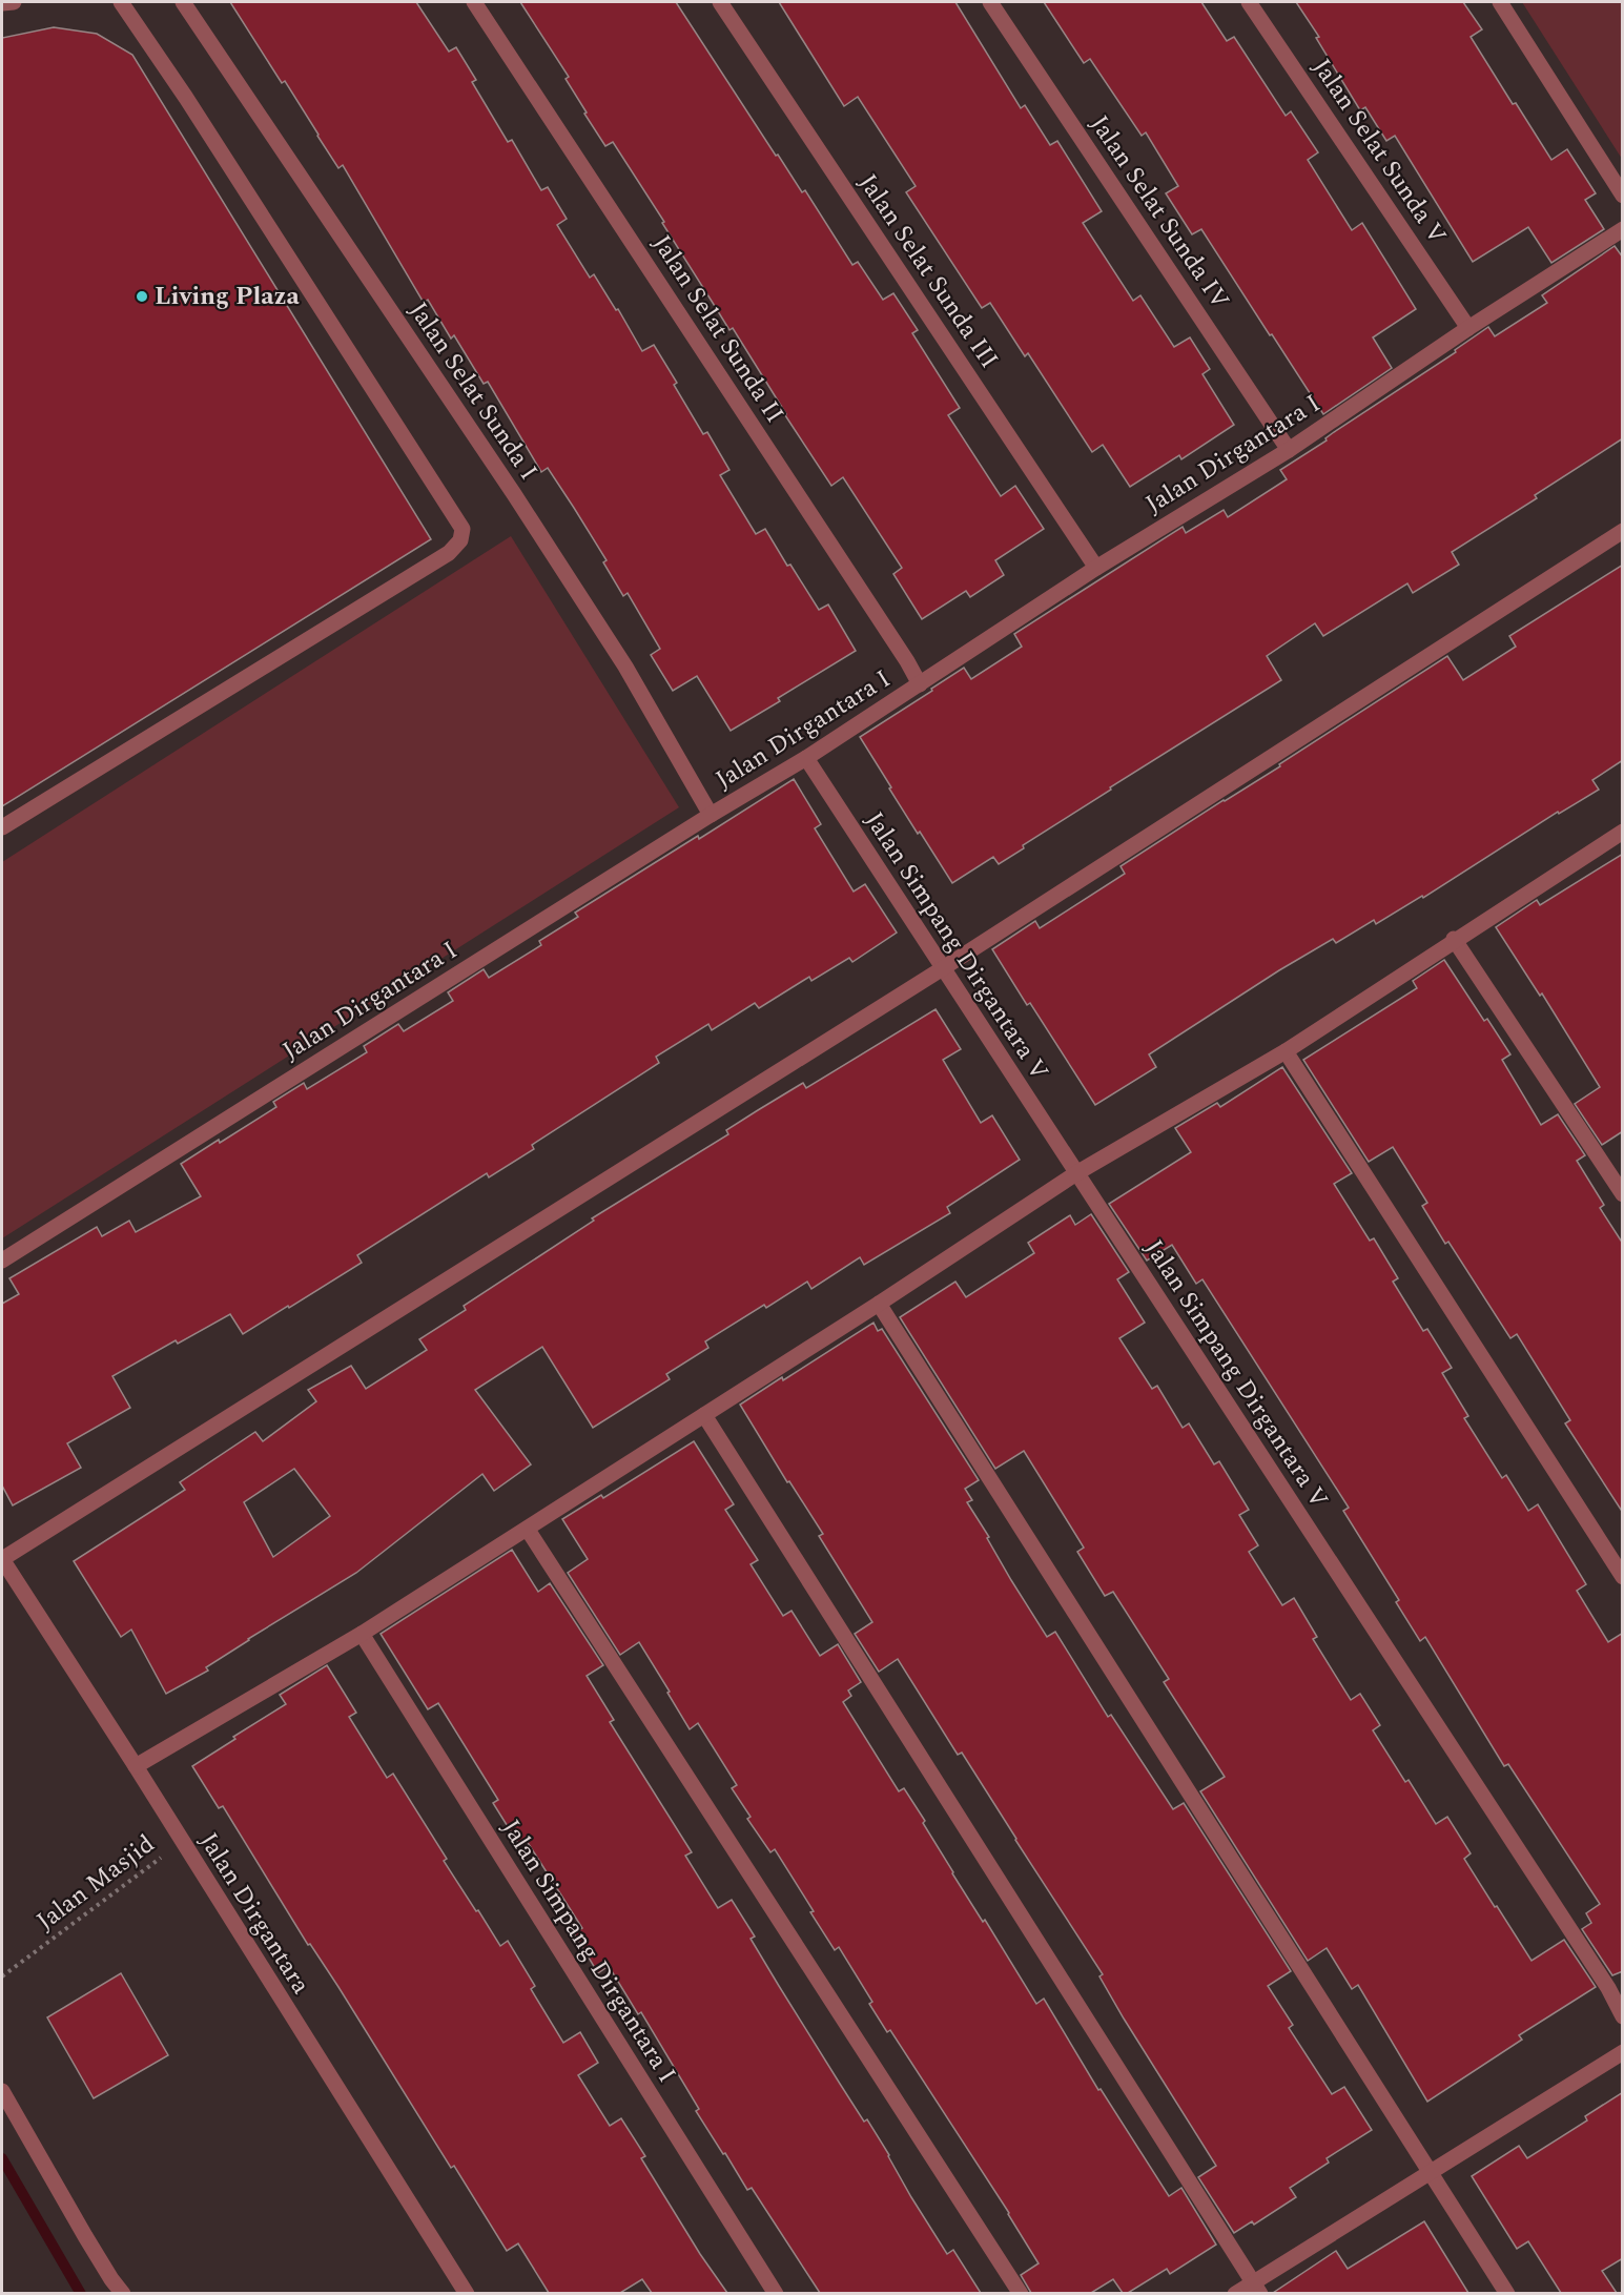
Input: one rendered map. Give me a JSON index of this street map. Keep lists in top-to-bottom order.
{
  "streets": {
    "street": [
      "Jalan Selat Sunda V",
      "Jalan Selat Sunda IV",
      "Jalan Selat Sunda III",
      "Jalan Selat Sunda II",
      "Jalan Selat Sunda I",
      "Jalan Dirgantara I",
      "Jalan Simpang Dirgantara V",
      "Jalan Dirgantara",
      "Jalan Simpang Dirgantara I"
    ],
    "path": ["Jalan Masjid"]
  },
  "crossings": [
    ["Jalan Selat Sunda V", "Jalan Dirgantara I"],
    ["Jalan Selat Sunda IV", "Jalan Dirgantara I"],
    ["Jalan Selat Sunda III", "Jalan Dirgantara I"],
    ["Jalan Selat Sunda II", "Jalan Dirgantara I"],
    ["Jalan Selat Sunda I", "Jalan Dirgantara I"],
    ["Jalan Dirgantara I", "Jalan Simpang Dirgantara V"],
    ["Jalan Masjid", "Jalan Dirgantara"]
  ],
  "places": ["Living Plaza"]
}
